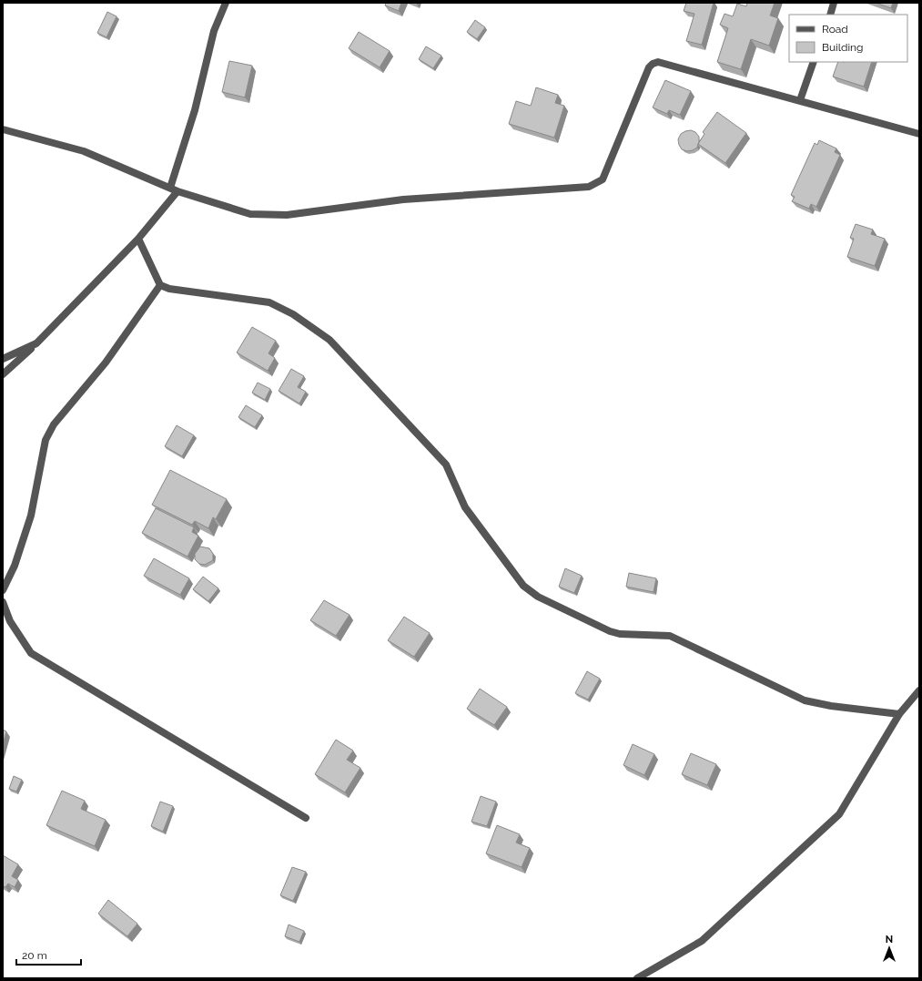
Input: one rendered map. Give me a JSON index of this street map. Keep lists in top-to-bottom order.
{
  "legend": ["Road", "Building"],
  "scale_bar": "20 m",
  "north": "top"
}
